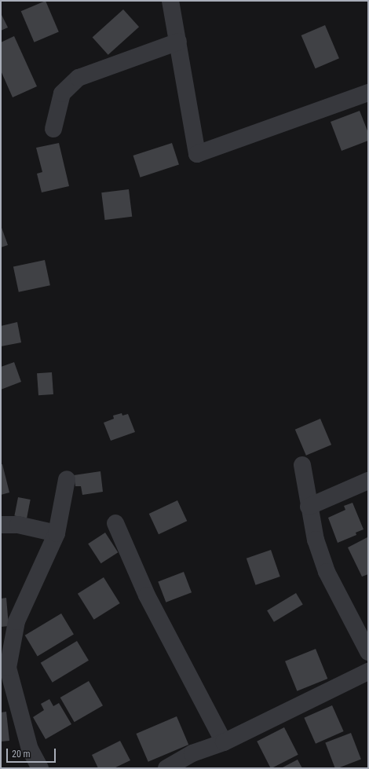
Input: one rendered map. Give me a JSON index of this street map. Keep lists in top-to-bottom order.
{
  "scale_bar": "20 m"
}
